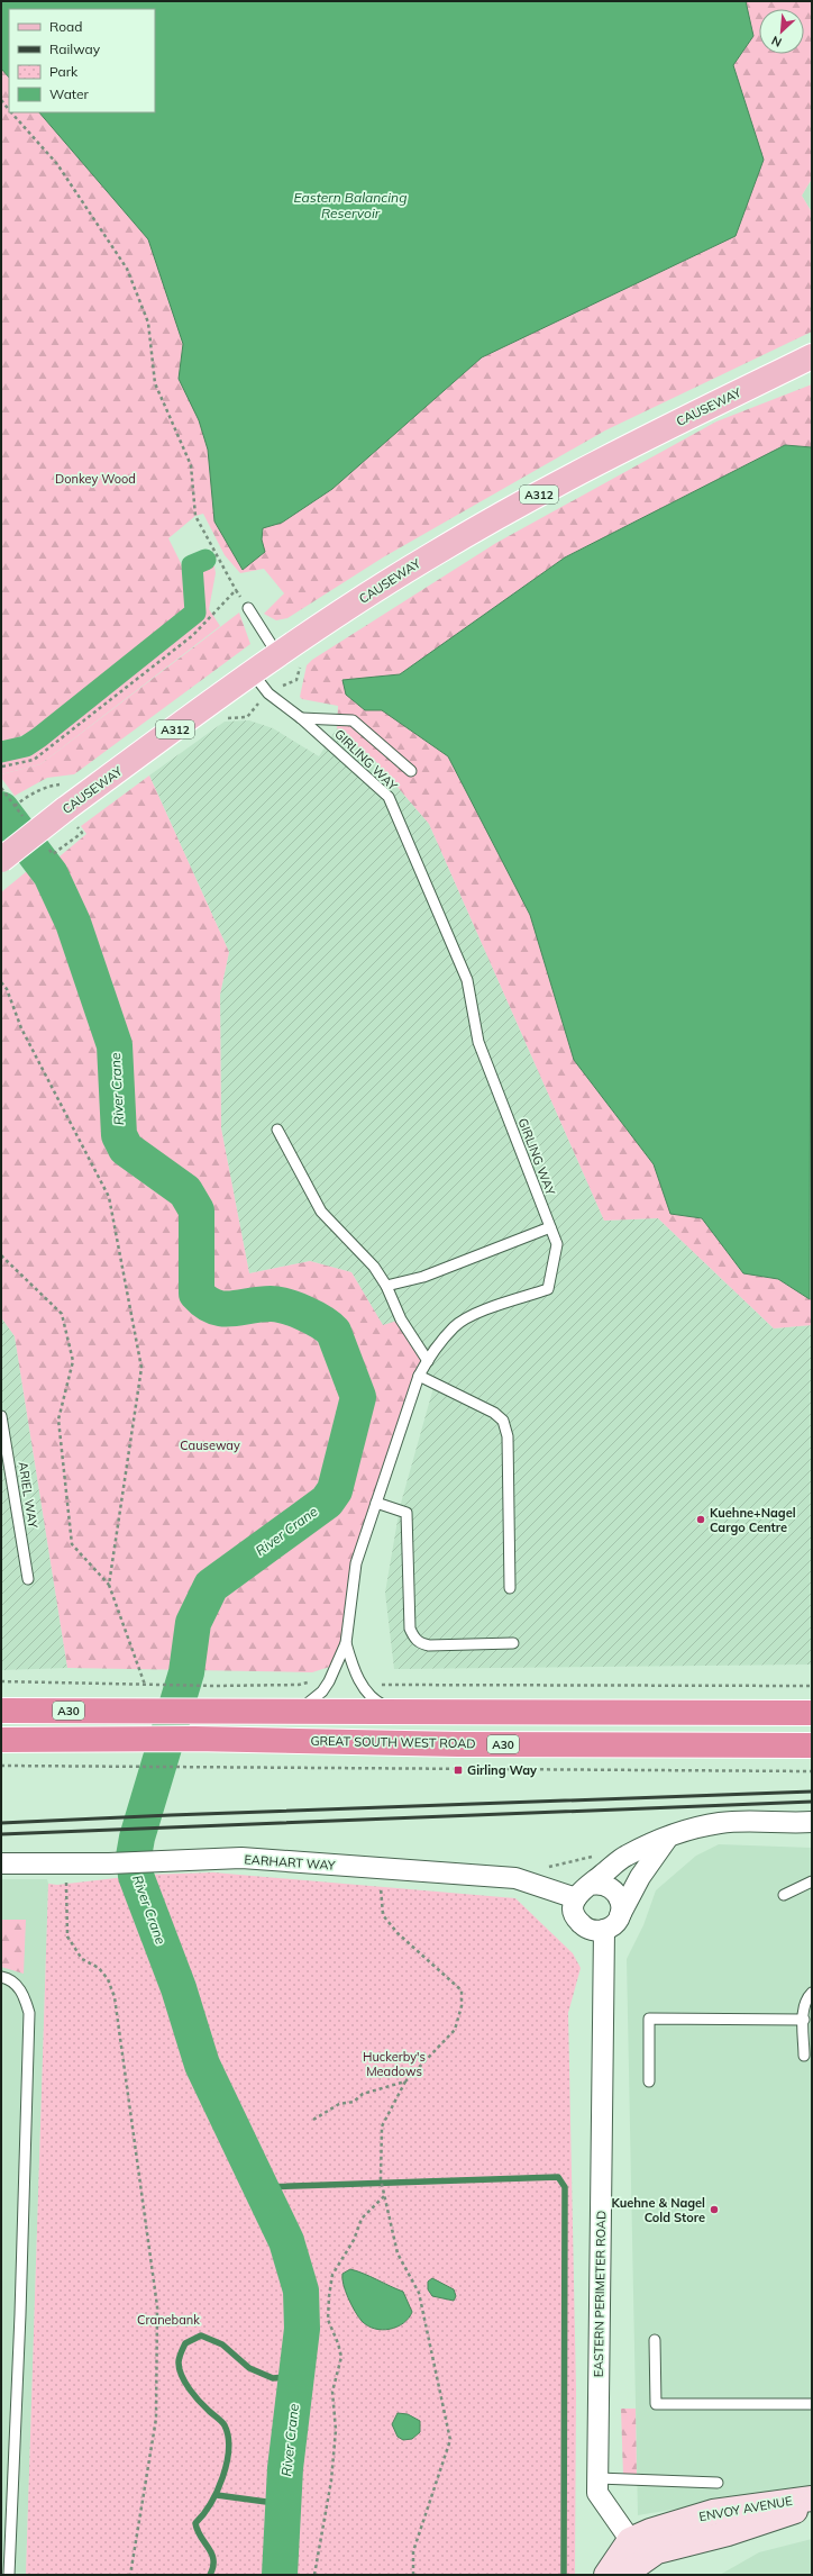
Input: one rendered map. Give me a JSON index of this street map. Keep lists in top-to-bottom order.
{
  "streets": {
    "highway": ["A30", "GREAT SOUTH WEST ROAD"],
    "main road": ["CAUSEWAY", "A312"],
    "street": ["EARHART WAY", "EASTERN PERIMETER ROAD", "ENVOY AVENUE"],
    "lane": ["GIRLING WAY", "ARIEL WAY"]
  },
  "crossings": [
    ["CAUSEWAY", "GIRLING WAY"],
    ["GIRLING WAY", "A30"],
    ["EARHART WAY", "EASTERN PERIMETER ROAD"],
    ["EASTERN PERIMETER ROAD", "ENVOY AVENUE"]
  ],
  "water": ["Eastern Balancing Reservoir", "River Crane"],
  "parks": [
    "Donkey Wood",
    "Causeway",
    "Huckerby's Meadows",
    "Cranebank"
  ],
  "places": {
    "other": ["Kuehne+Nagel Cargo Centre", "Kuehne & Nagel Cold Store"],
    "transit": ["Girling Way"]
  },
  "legend": [
    "Road",
    "Railway",
    "Park",
    "Water"
  ],
  "north": "bottom left"
}
